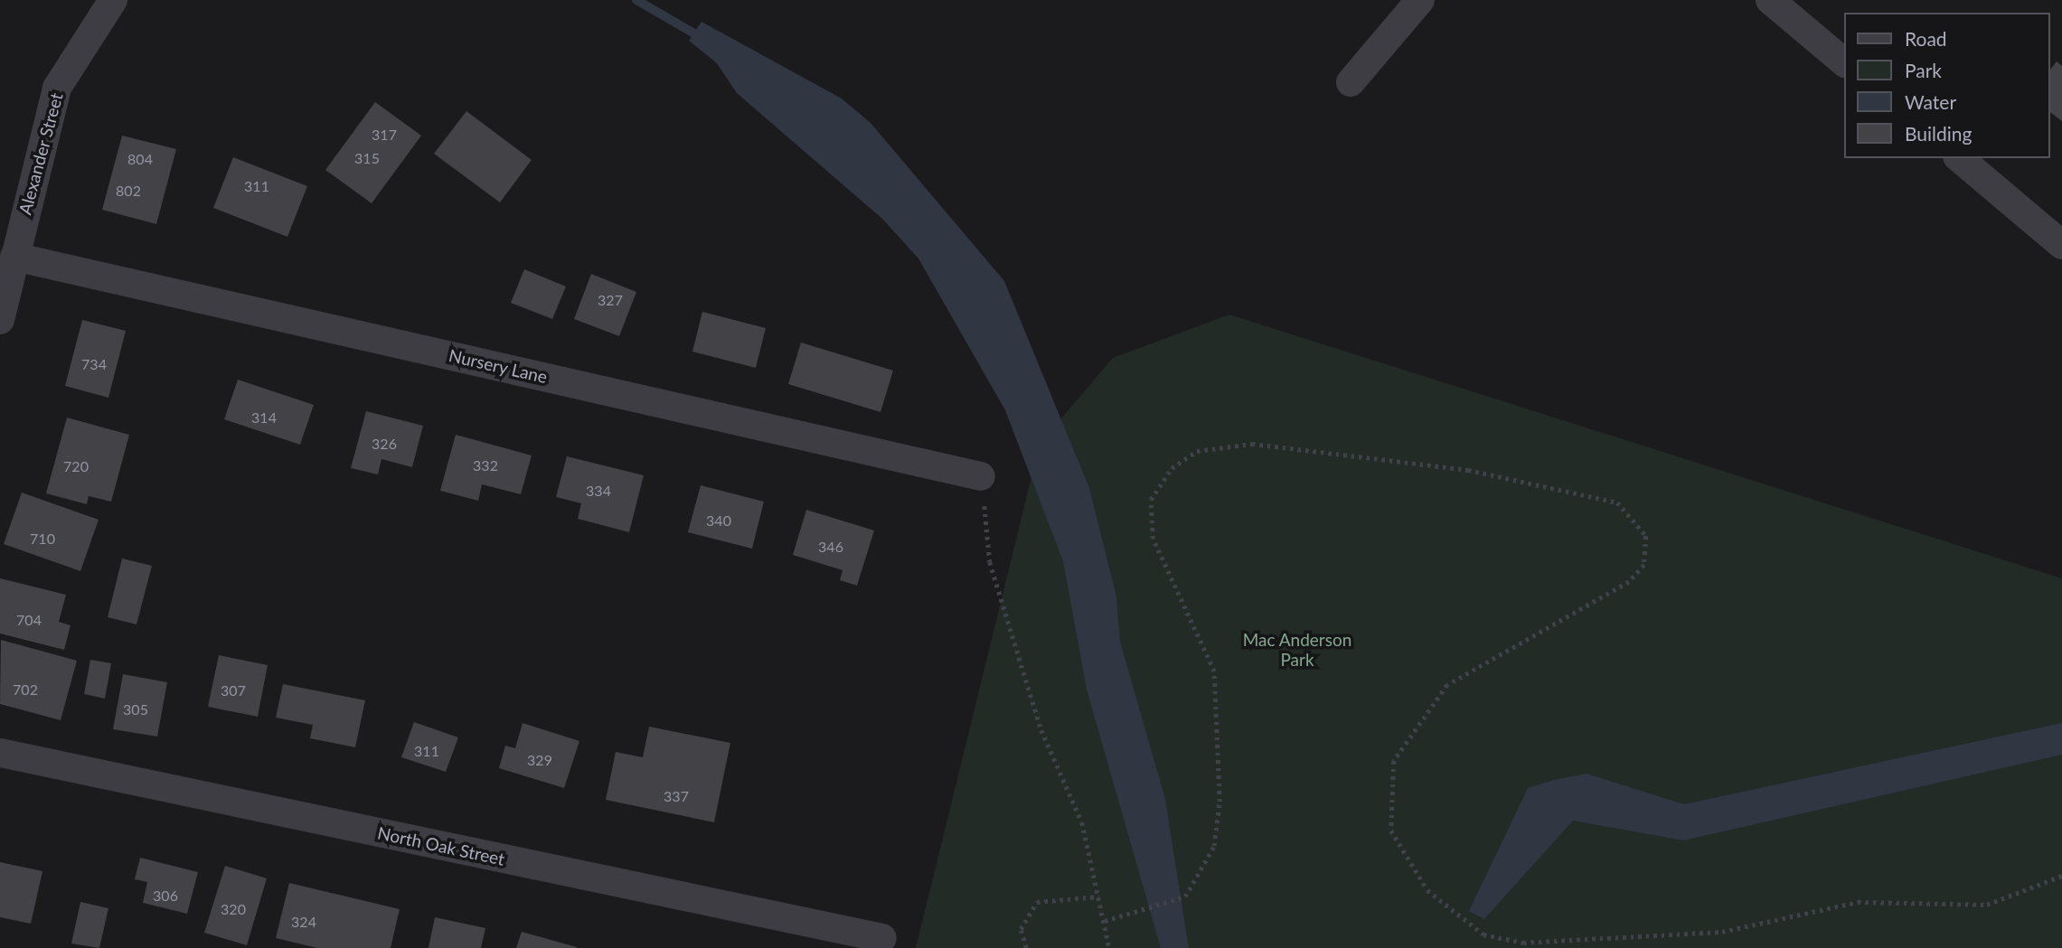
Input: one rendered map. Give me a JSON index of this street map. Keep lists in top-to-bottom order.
{
  "streets": {
    "street": ["Alexander Street", "Nursery Lane", "North Oak Street"]
  },
  "crossings": [
    ["Alexander Street", "Nursery Lane"]
  ],
  "parks": ["Mac Anderson Park"],
  "house_numbers": [
    "317",
    "315",
    "804",
    "311",
    "802",
    "327",
    "734",
    "314",
    "326",
    "332",
    "720",
    "334",
    "340",
    "710",
    "346",
    "704",
    "702",
    "307",
    "305",
    "311",
    "329",
    "337",
    "306",
    "320",
    "324"
  ],
  "legend": [
    "Road",
    "Park",
    "Water",
    "Building"
  ]
}
